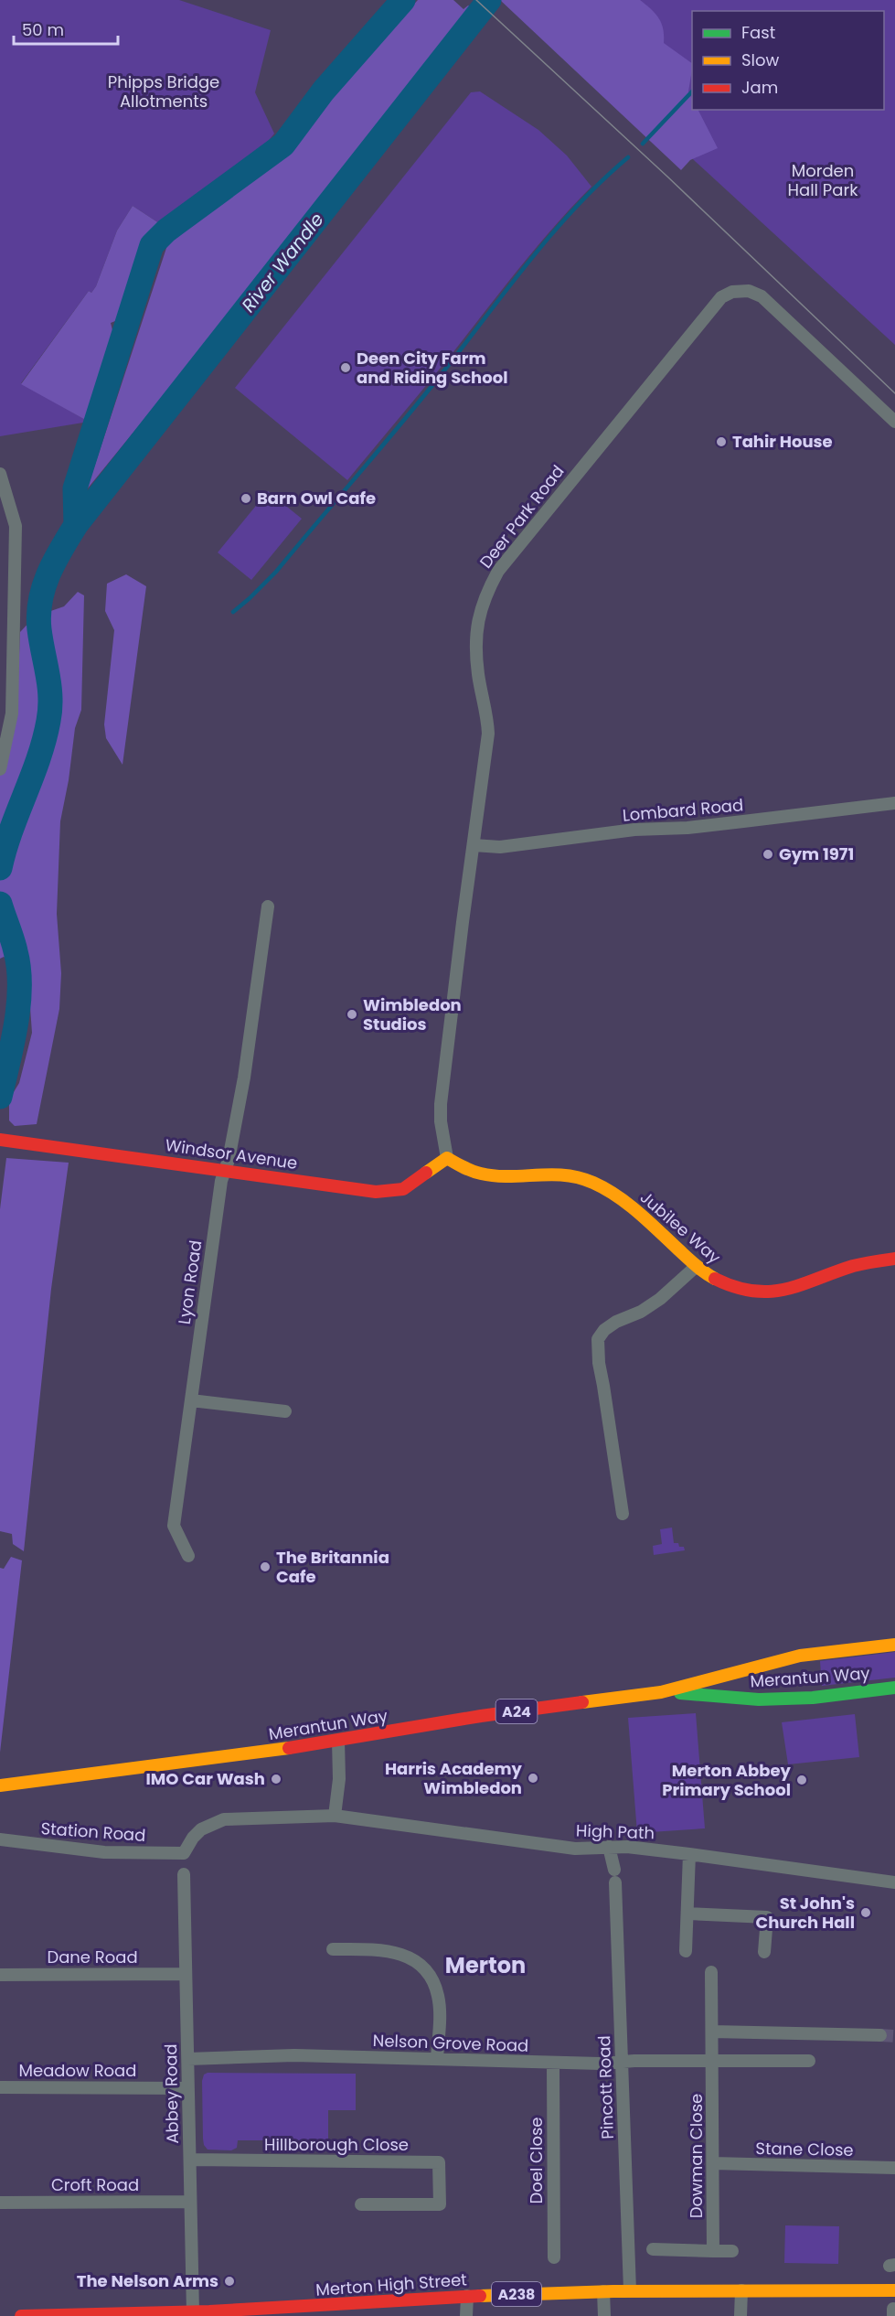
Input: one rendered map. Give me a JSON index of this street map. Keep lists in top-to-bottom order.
{
  "streets": {
    "main road": [
      "Windsor Avenue",
      "Jubilee Way",
      "Merantun Way",
      "A24",
      "Merton High Street",
      "A238"
    ],
    "street": [
      "Deer Park Road",
      "Lombard Road",
      "Lyon Road",
      "Station Road",
      "High Path",
      "Dane Road",
      "Nelson Grove Road",
      "Meadow Road",
      "Pincott Road",
      "Abbey Road",
      "Hillborough Close",
      "Stane Close",
      "Dowman Close",
      "Doel Close",
      "Croft Road"
    ]
  },
  "crossings": [
    ["Deer Park Road", "Lombard Road"],
    ["Deer Park Road", "Windsor Avenue"],
    ["Deer Park Road", "Jubilee Way"],
    ["Windsor Avenue", "Jubilee Way"],
    ["Windsor Avenue", "Lyon Road"],
    ["Station Road", "High Path"],
    ["High Path", "Pincott Road"],
    ["Dane Road", "Abbey Road"],
    ["Nelson Grove Road", "Pincott Road"],
    ["Nelson Grove Road", "Abbey Road"],
    ["Nelson Grove Road", "Dowman Close"],
    ["Nelson Grove Road", "Doel Close"],
    ["Meadow Road", "Abbey Road"],
    ["Pincott Road", "Merton High Street"],
    ["Abbey Road", "Hillborough Close"],
    ["Abbey Road", "Croft Road"],
    ["Abbey Road", "Merton High Street"],
    ["Stane Close", "Dowman Close"]
  ],
  "districts": ["Merton"],
  "water": ["River Wandle"],
  "parks": ["Phipps Bridge Allotments", "Morden Hall Park"],
  "places": [
    "Deen City Farm and Riding School",
    "Tahir House",
    "Barn Owl Cafe",
    "Gym 1971",
    "Wimbledon Studios",
    "The Britannia Cafe",
    "Harris Academy Wimbledon",
    "IMO Car Wash",
    "Merton Abbey Primary School",
    "St John's Church Hall",
    "The Nelson Arms"
  ],
  "legend": ["Fast", "Slow", "Jam"],
  "scale_bar": "50 m"
}
